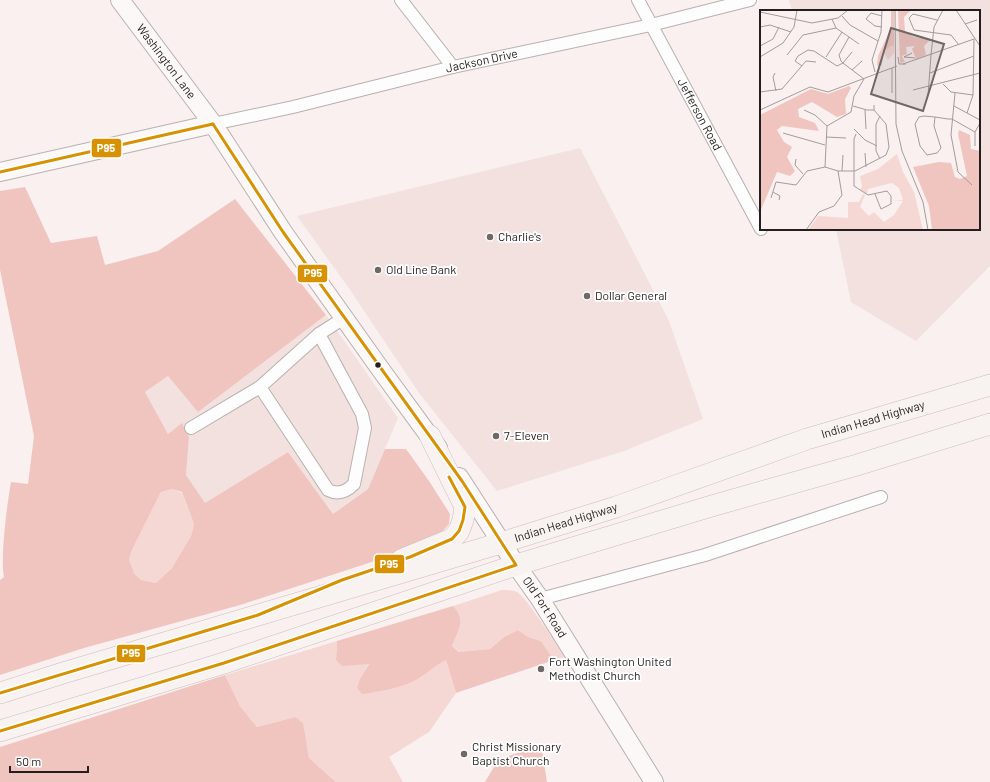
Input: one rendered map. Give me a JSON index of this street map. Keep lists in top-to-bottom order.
{
  "streets": {
    "highway": ["Indian Head Highway"],
    "main road": ["Washington Lane", "Old Fort Road"],
    "street": ["Jackson Drive", "Jefferson Road"]
  },
  "crossings": [
    ["Jackson Drive", "Washington Lane"],
    ["Jackson Drive", "Jefferson Road"],
    ["Jackson Drive", "Old Fort Road"],
    ["Washington Lane", "Old Fort Road"],
    ["Indian Head Highway", "Old Fort Road"]
  ],
  "places": [
    "Charlie's",
    "Old Line Bank",
    "Dollar General",
    "7-Eleven",
    "Fort Washington United Methodist Church",
    "Christ Missionary Baptist Church"
  ],
  "lines": ["transit line P95"],
  "scale_bar": "50 m"
}
